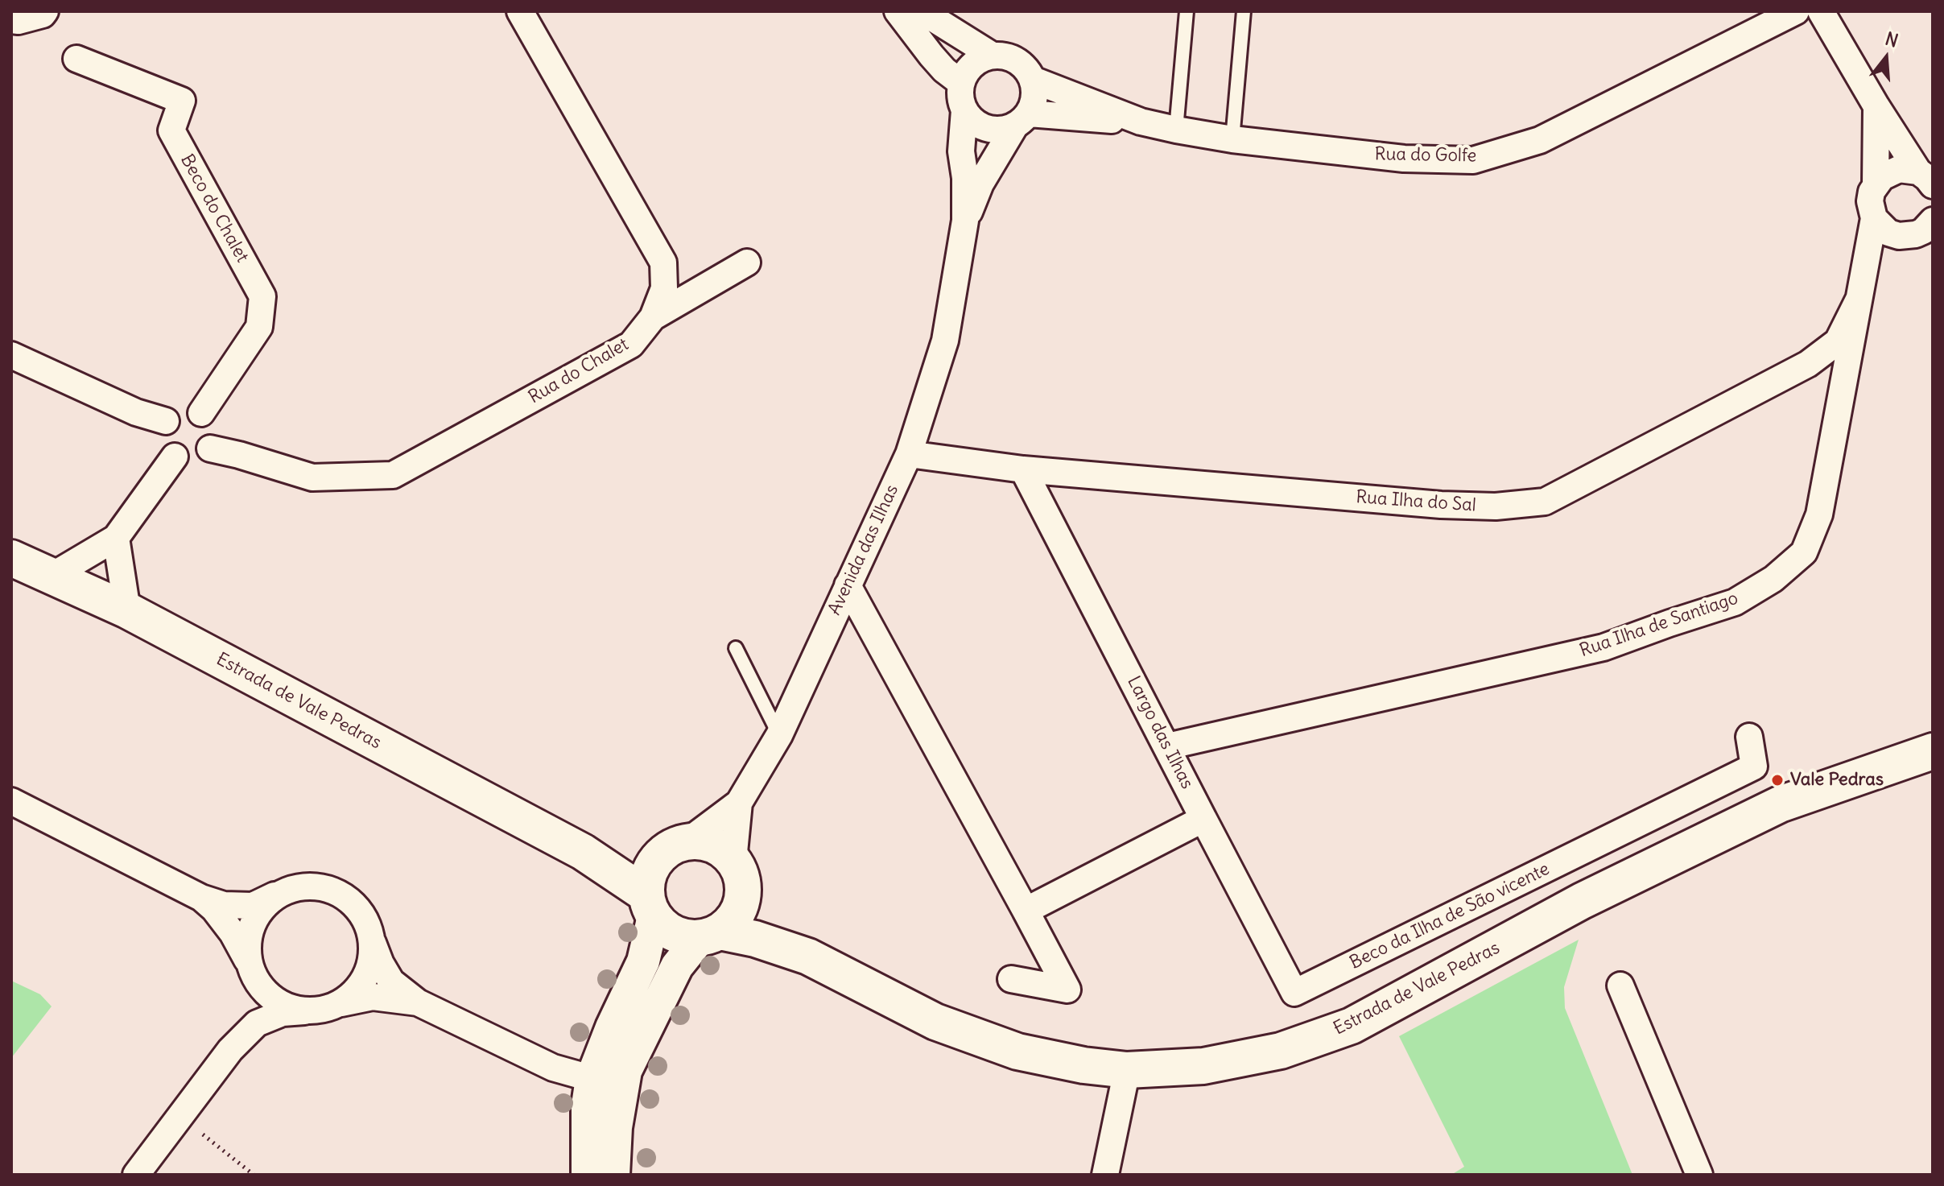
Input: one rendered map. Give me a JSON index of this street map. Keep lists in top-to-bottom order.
{
  "streets": {
    "main road": ["Estrada de Vale Pedras"],
    "street": [
      "Rua do Golfe",
      "Beco do Chalet",
      "Rua do Chalet",
      "Rua Ilha do Sal",
      "Avenida das Ilhas",
      "Rua Ilha de Santiago",
      "Largo das Ilhas",
      "Beco da Ilha de São vicente"
    ]
  },
  "crossings": [
    ["Rua do Golfe", "Avenida das Ilhas"],
    ["Beco do Chalet", "Rua do Chalet"],
    ["Rua Ilha do Sal", "Avenida das Ilhas"],
    ["Rua Ilha do Sal", "Rua Ilha de Santiago"],
    ["Rua Ilha do Sal", "Largo das Ilhas"],
    ["Avenida das Ilhas", "Estrada de Vale Pedras"],
    ["Rua Ilha de Santiago", "Largo das Ilhas"],
    ["Largo das Ilhas", "Beco da Ilha de São vicente"]
  ],
  "places": ["Vale Pedras"],
  "north": "top"
}
